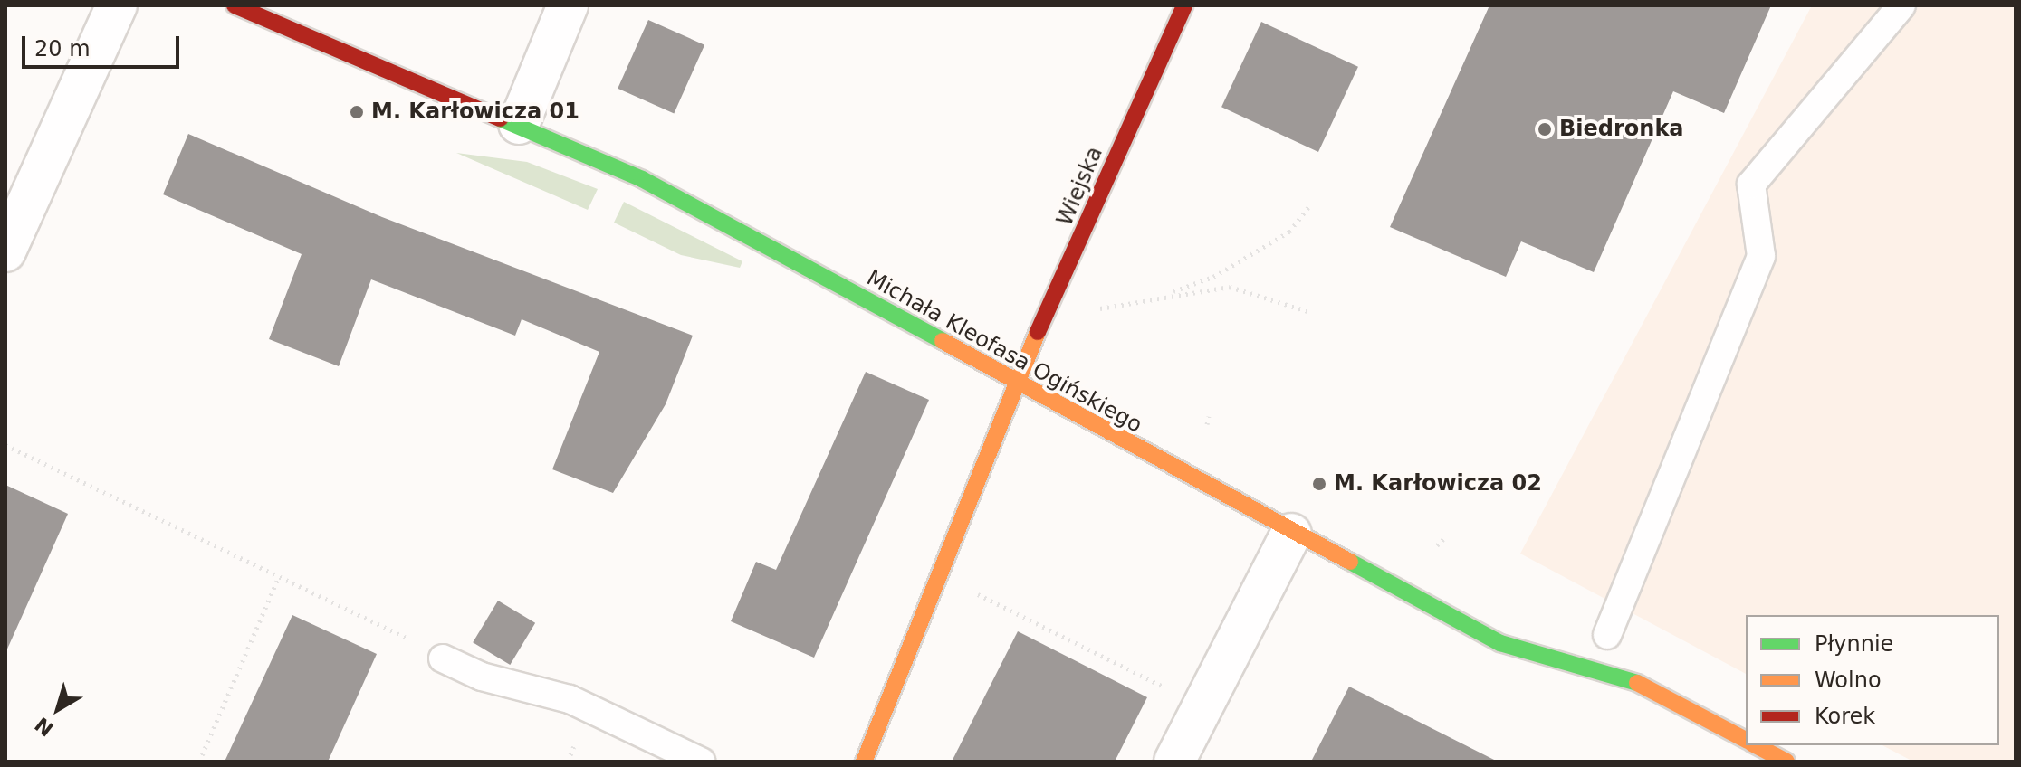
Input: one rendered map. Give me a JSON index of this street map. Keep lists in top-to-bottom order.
{
  "streets": {
    "street": ["Wiejska", "Michała Kleofasa Ogińskiego"]
  },
  "crossings": [
    ["Wiejska", "Michała Kleofasa Ogińskiego"]
  ],
  "places": ["M. Karłowicza 01", "Biedronka", "M. Karłowicza 02"],
  "legend": ["Płynnie", "Wolno", "Korek"],
  "scale_bar": "20 m",
  "north": "bottom left"
}
